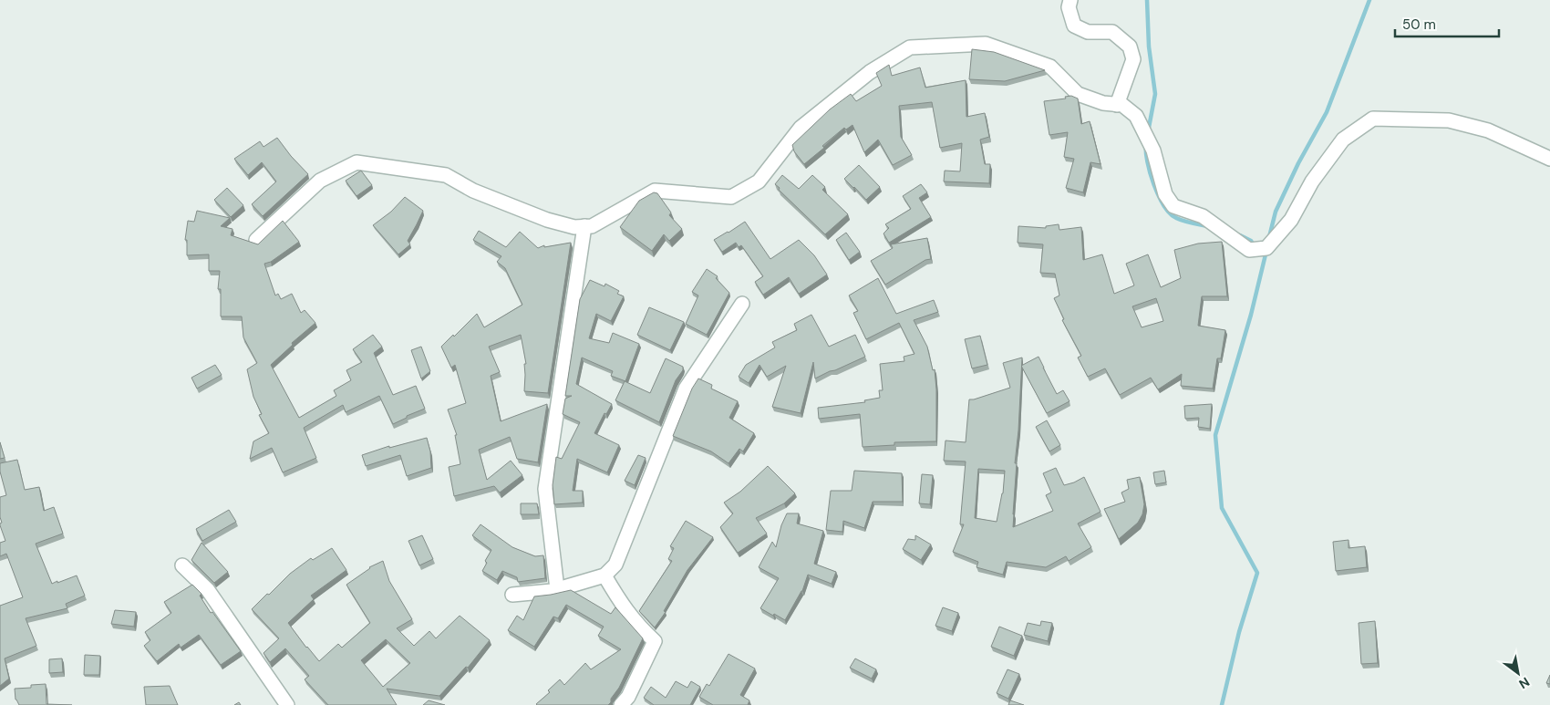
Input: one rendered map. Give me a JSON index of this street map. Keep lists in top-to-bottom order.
{
  "scale_bar": "50 m",
  "north": "bottom right"
}
